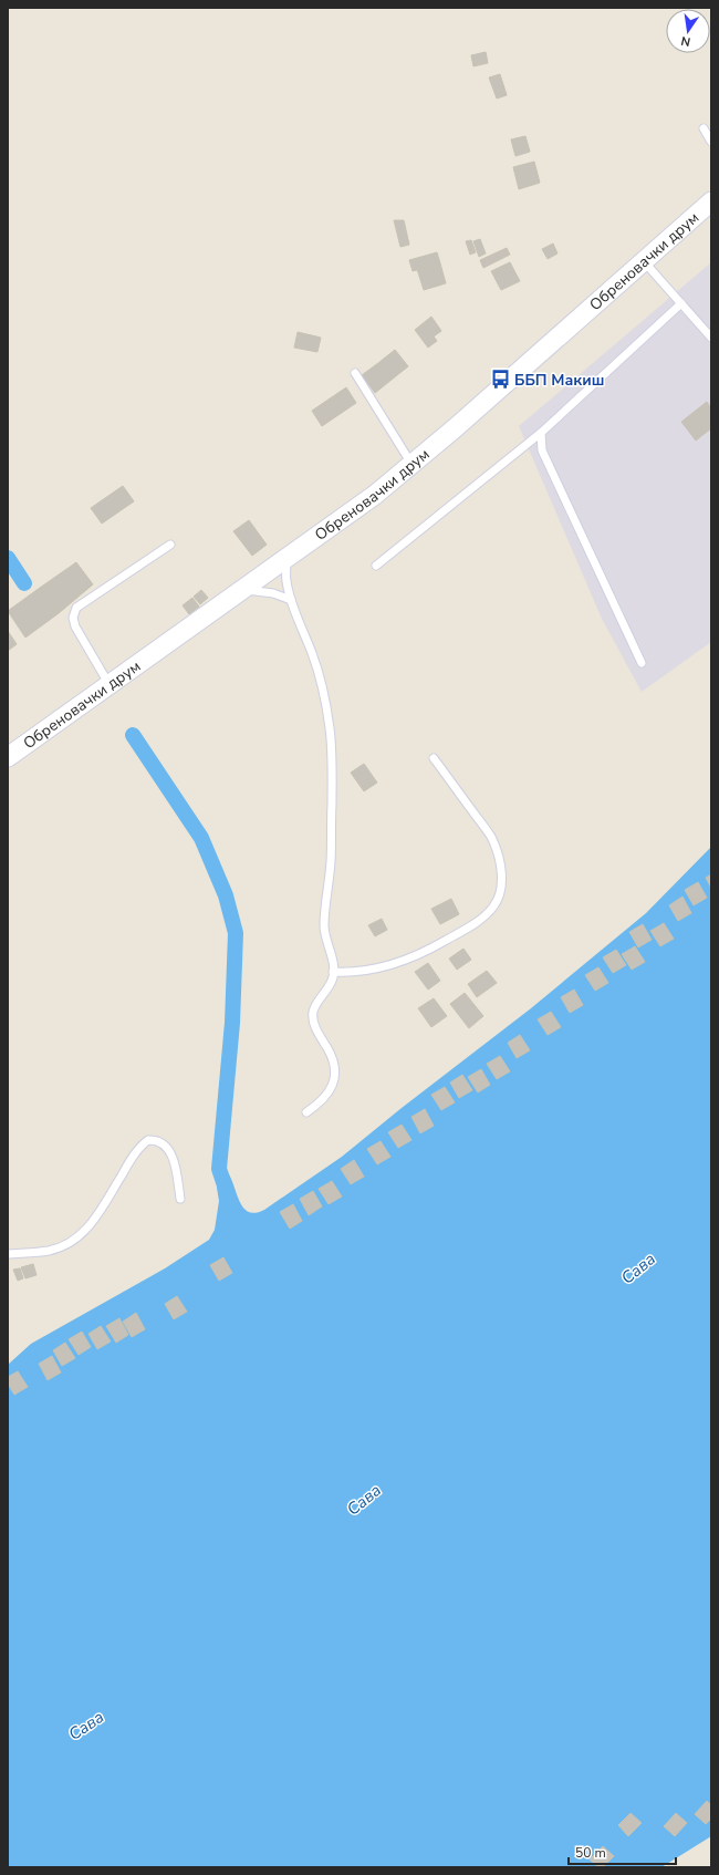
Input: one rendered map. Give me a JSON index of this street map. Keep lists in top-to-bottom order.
{
  "streets": {
    "street": ["Обреновачки друм"]
  },
  "water": ["Сава"],
  "places": {
    "bus stop": ["ББП Макиш"]
  },
  "scale_bar": "50 m",
  "north": "bottom"
}
